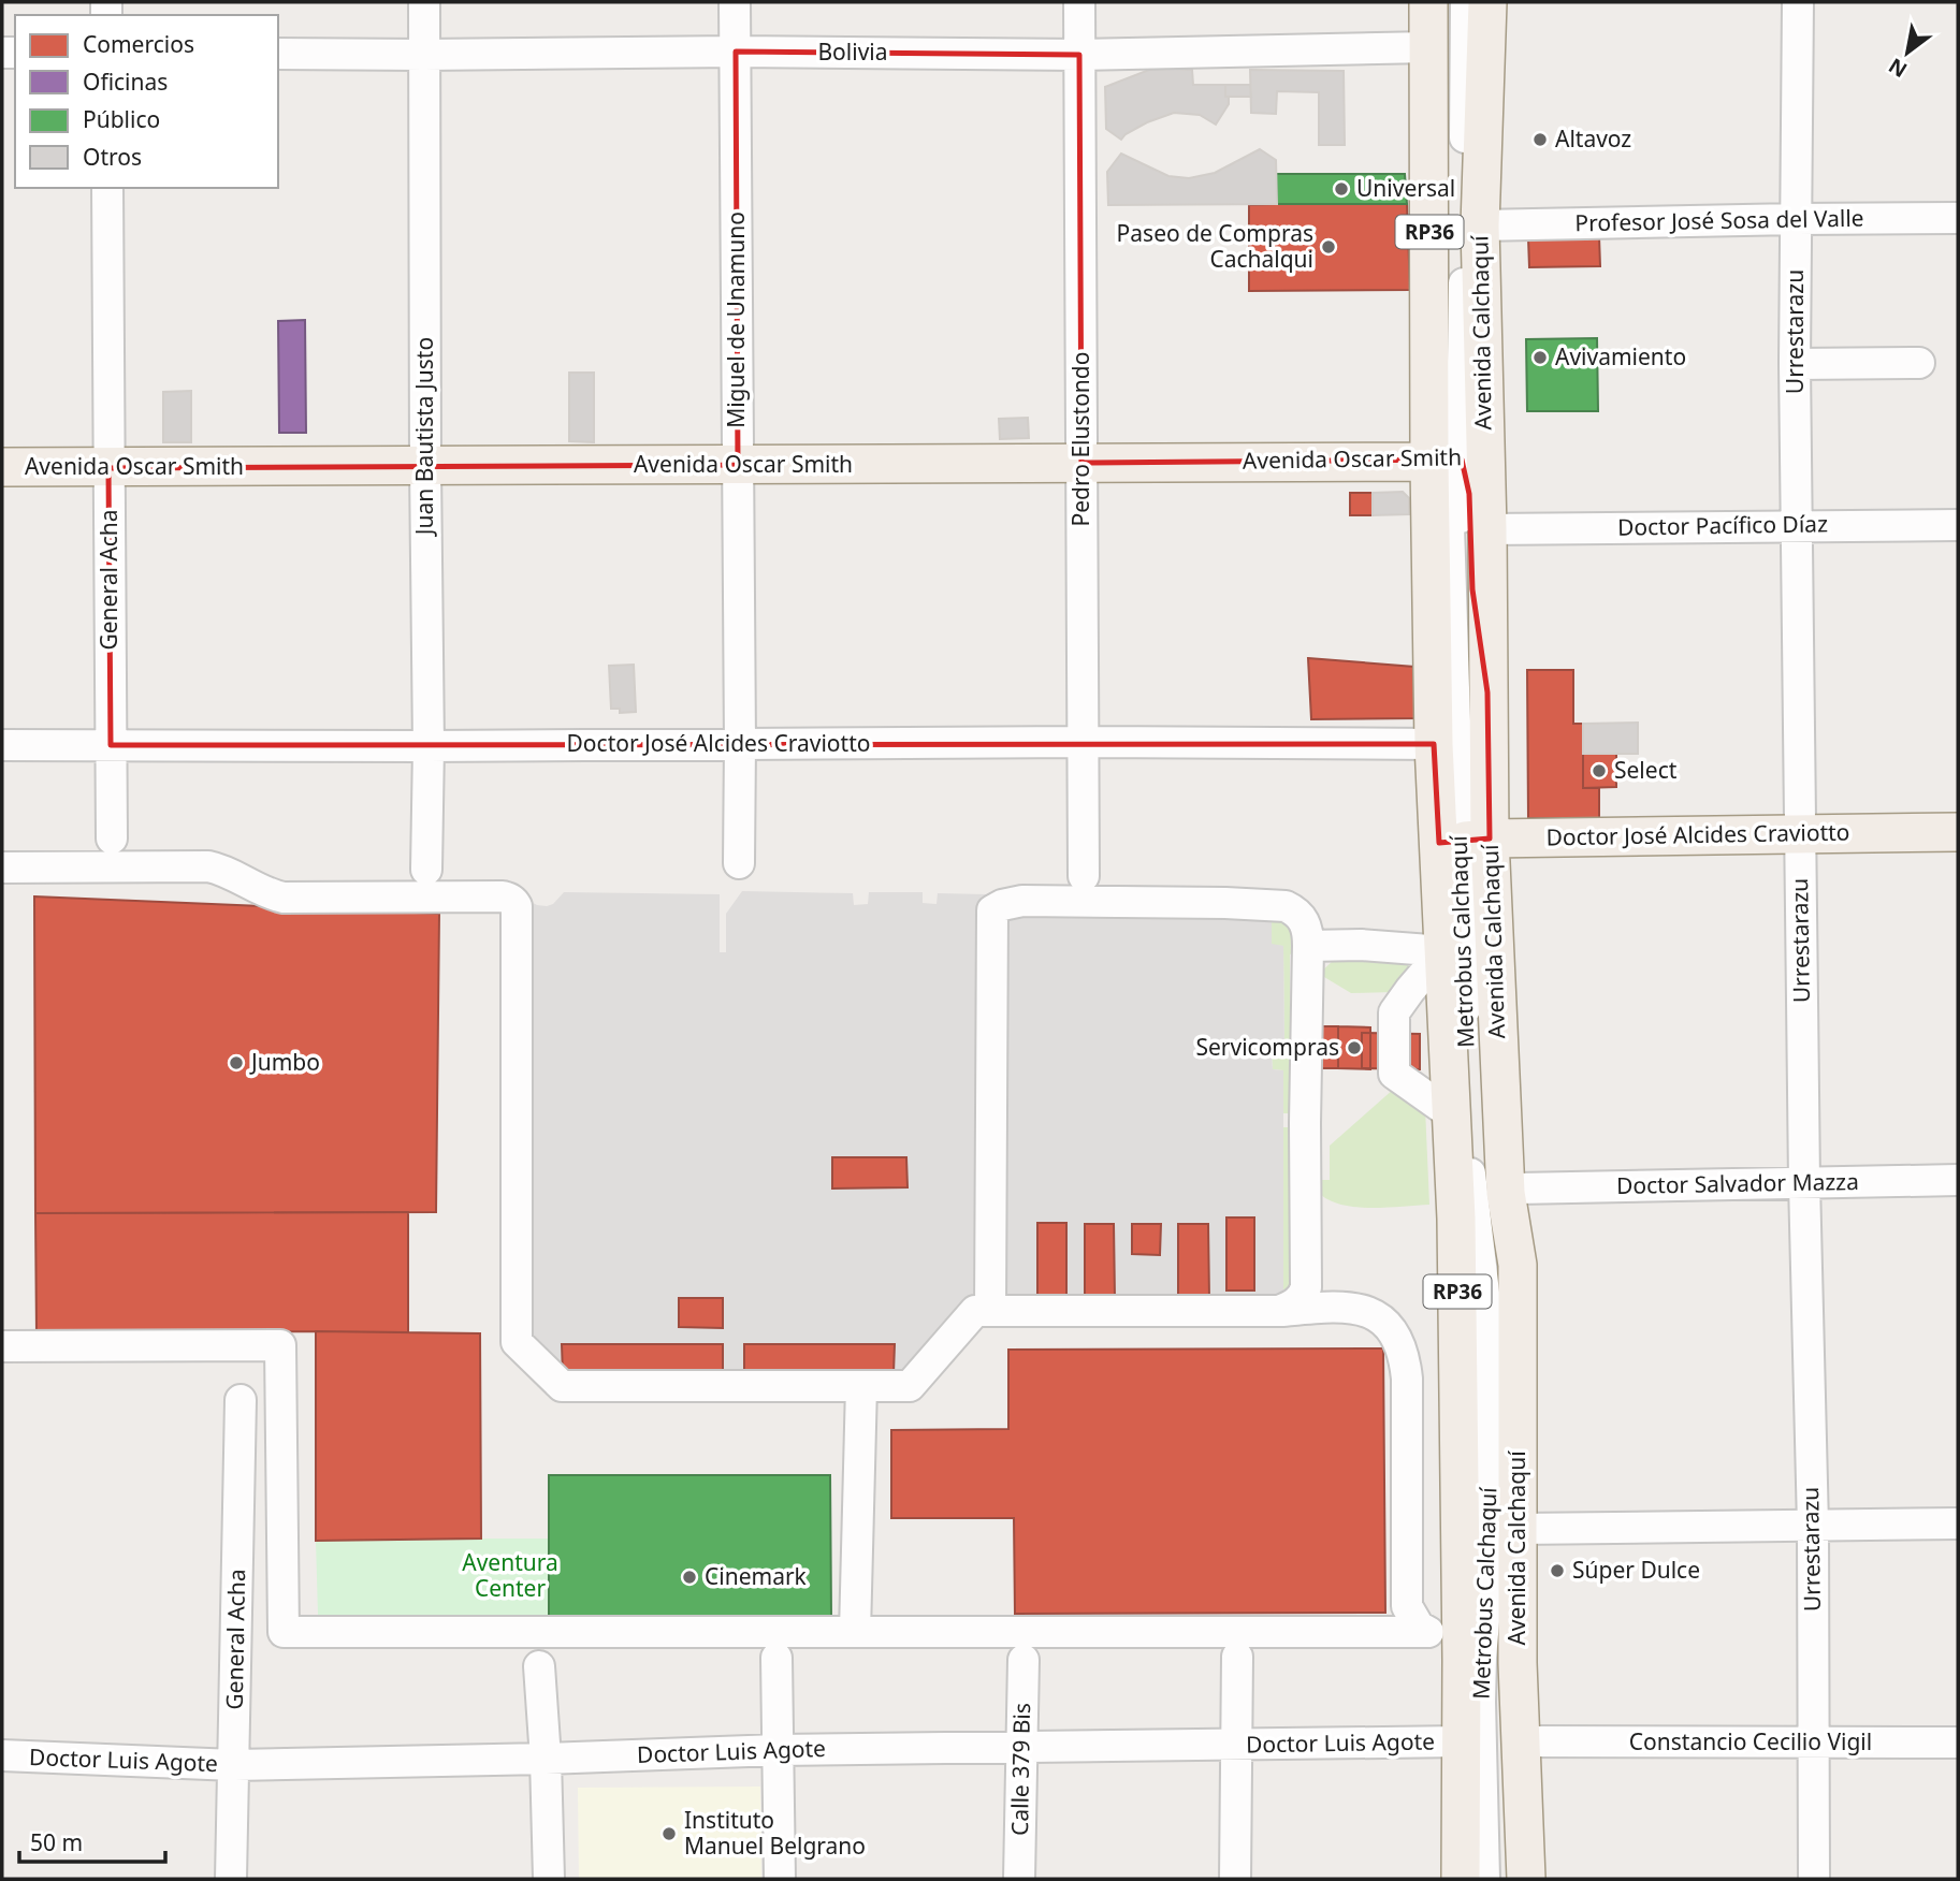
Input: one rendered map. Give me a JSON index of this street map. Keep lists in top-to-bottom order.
{
  "streets": {
    "main road": [
      "RP36",
      "Avenida Calchaquí",
      "Avenida Oscar Smith",
      "Doctor José Alcides Craviotto"
    ],
    "street": [
      "Bolivia",
      "Profesor José Sosa del Valle",
      "Miguel de Unamuno",
      "Urrestarazu",
      "Juan Bautista Justo",
      "Pedro Elustondo",
      "Doctor Pacífico Díaz",
      "General Acha",
      "Metrobus Calchaquí",
      "Doctor Salvador Mazza",
      "Constancio Cecilio Vigil",
      "Doctor Luis Agote",
      "Calle 379 Bis"
    ]
  },
  "crossings": [
    ["Bolivia", "Miguel de Unamuno"],
    ["Bolivia", "Avenida Calchaquí"],
    ["Bolivia", "Juan Bautista Justo"],
    ["Bolivia", "Pedro Elustondo"],
    ["Profesor José Sosa del Valle", "Urrestarazu"],
    ["Profesor José Sosa del Valle", "Avenida Calchaquí"],
    ["Miguel de Unamuno", "Avenida Oscar Smith"],
    ["Miguel de Unamuno", "Doctor José Alcides Craviotto"],
    ["Urrestarazu", "Doctor Pacífico Díaz"],
    ["Urrestarazu", "Doctor José Alcides Craviotto"],
    ["Urrestarazu", "Doctor Salvador Mazza"],
    ["Urrestarazu", "Constancio Cecilio Vigil"],
    ["Avenida Calchaquí", "Avenida Oscar Smith"],
    ["Avenida Calchaquí", "Doctor Pacífico Díaz"],
    ["Avenida Calchaquí", "Doctor José Alcides Craviotto"],
    ["Avenida Calchaquí", "Metrobus Calchaquí"],
    ["Avenida Calchaquí", "Constancio Cecilio Vigil"],
    ["Avenida Calchaquí", "Doctor Luis Agote"],
    ["Juan Bautista Justo", "Avenida Oscar Smith"],
    ["Juan Bautista Justo", "Doctor José Alcides Craviotto"],
    ["Pedro Elustondo", "Avenida Oscar Smith"],
    ["Pedro Elustondo", "Doctor José Alcides Craviotto"],
    ["Avenida Oscar Smith", "General Acha"],
    ["Avenida Oscar Smith", "Metrobus Calchaquí"],
    ["General Acha", "Doctor José Alcides Craviotto"],
    ["General Acha", "Doctor Luis Agote"],
    ["Doctor José Alcides Craviotto", "Metrobus Calchaquí"],
    ["Doctor Luis Agote", "Calle 379 Bis"]
  ],
  "parks": ["Aventura Center"],
  "places": [
    "Altavoz",
    "Universal",
    "Paseo de Compras Cachalqui",
    "Avivamiento",
    "Select",
    "Servicompras",
    "Jumbo",
    "Súper Dulce",
    "Cinemark",
    "Instituto Manuel Belgrano"
  ],
  "legend": [
    "Comercios",
    "Oficinas",
    "Público",
    "Otros"
  ],
  "scale_bar": "50 m",
  "north": "bottom left"
}
